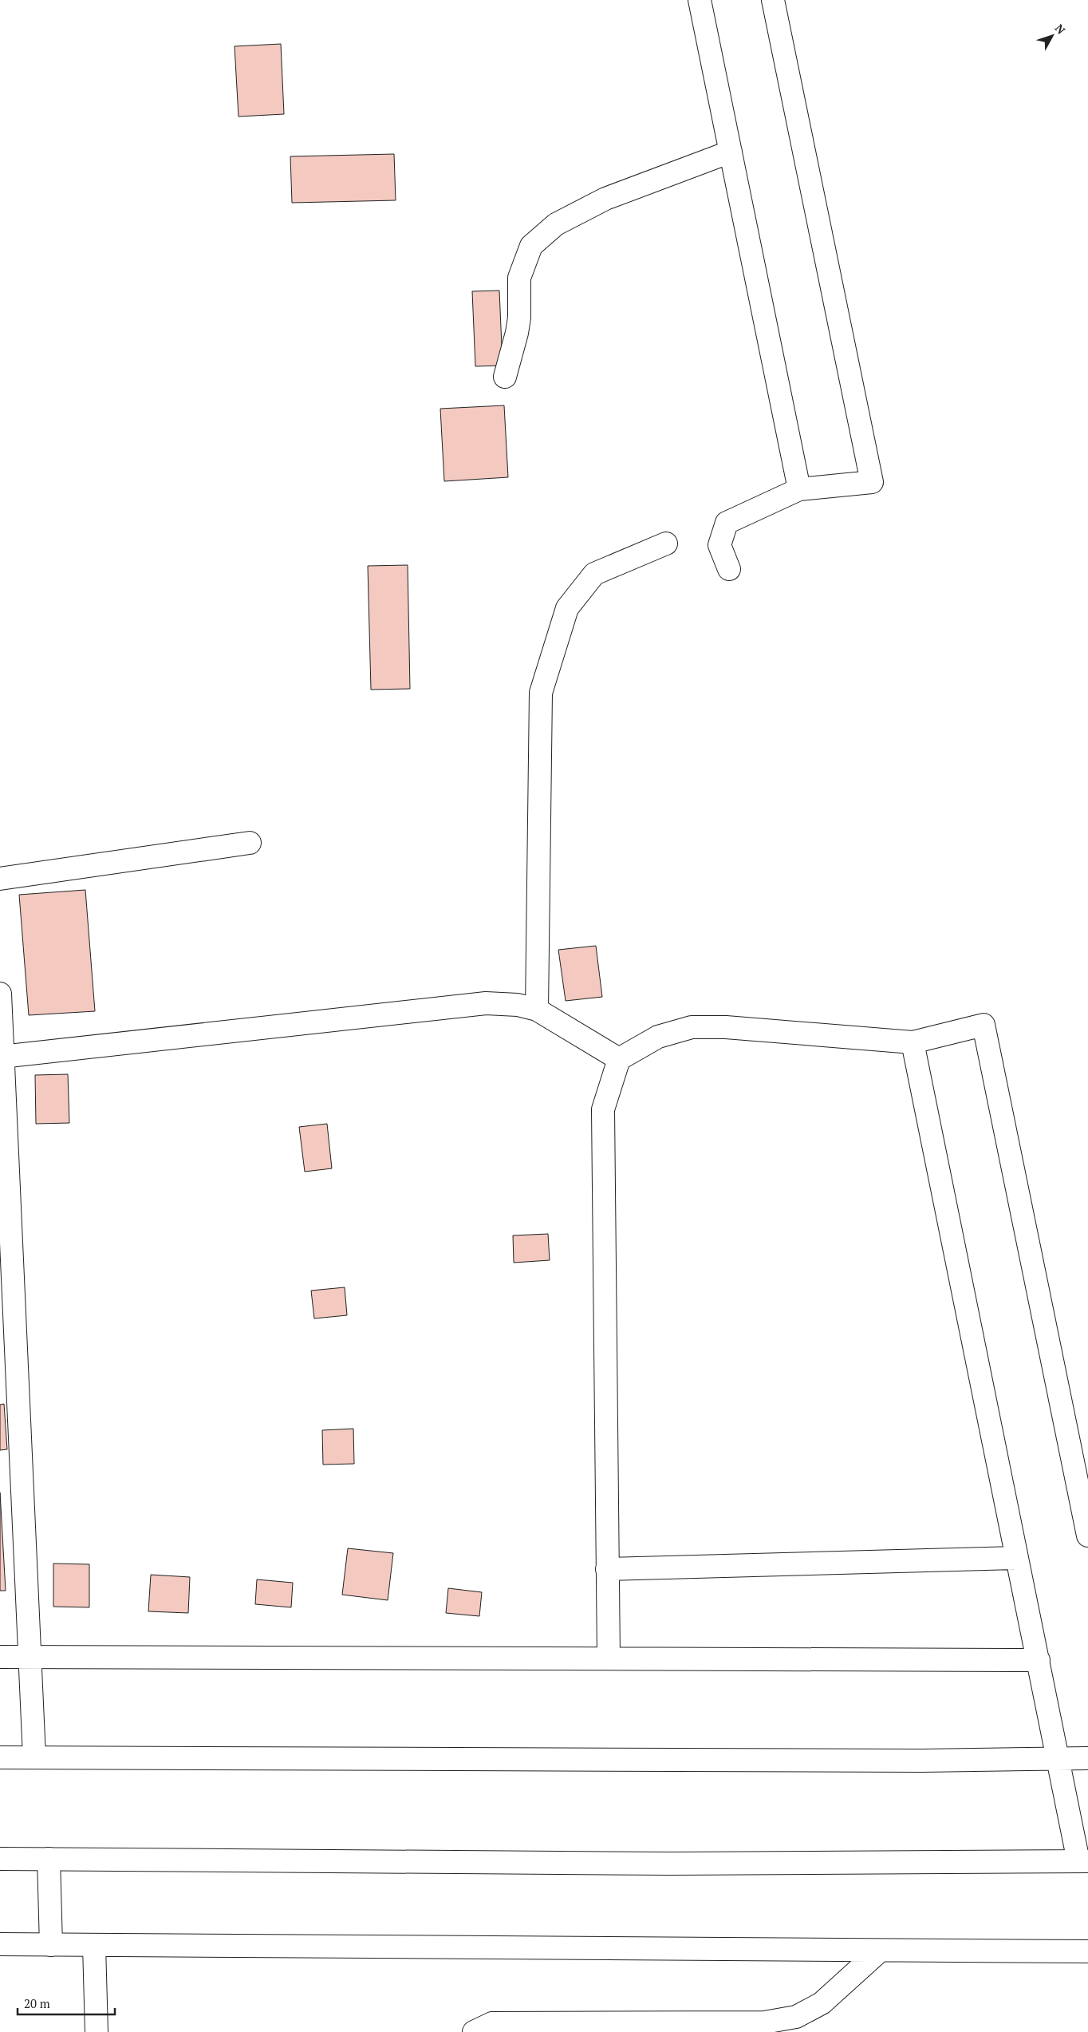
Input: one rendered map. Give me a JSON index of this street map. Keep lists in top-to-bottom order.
{
  "scale_bar": "20 m",
  "north": "top right"
}
